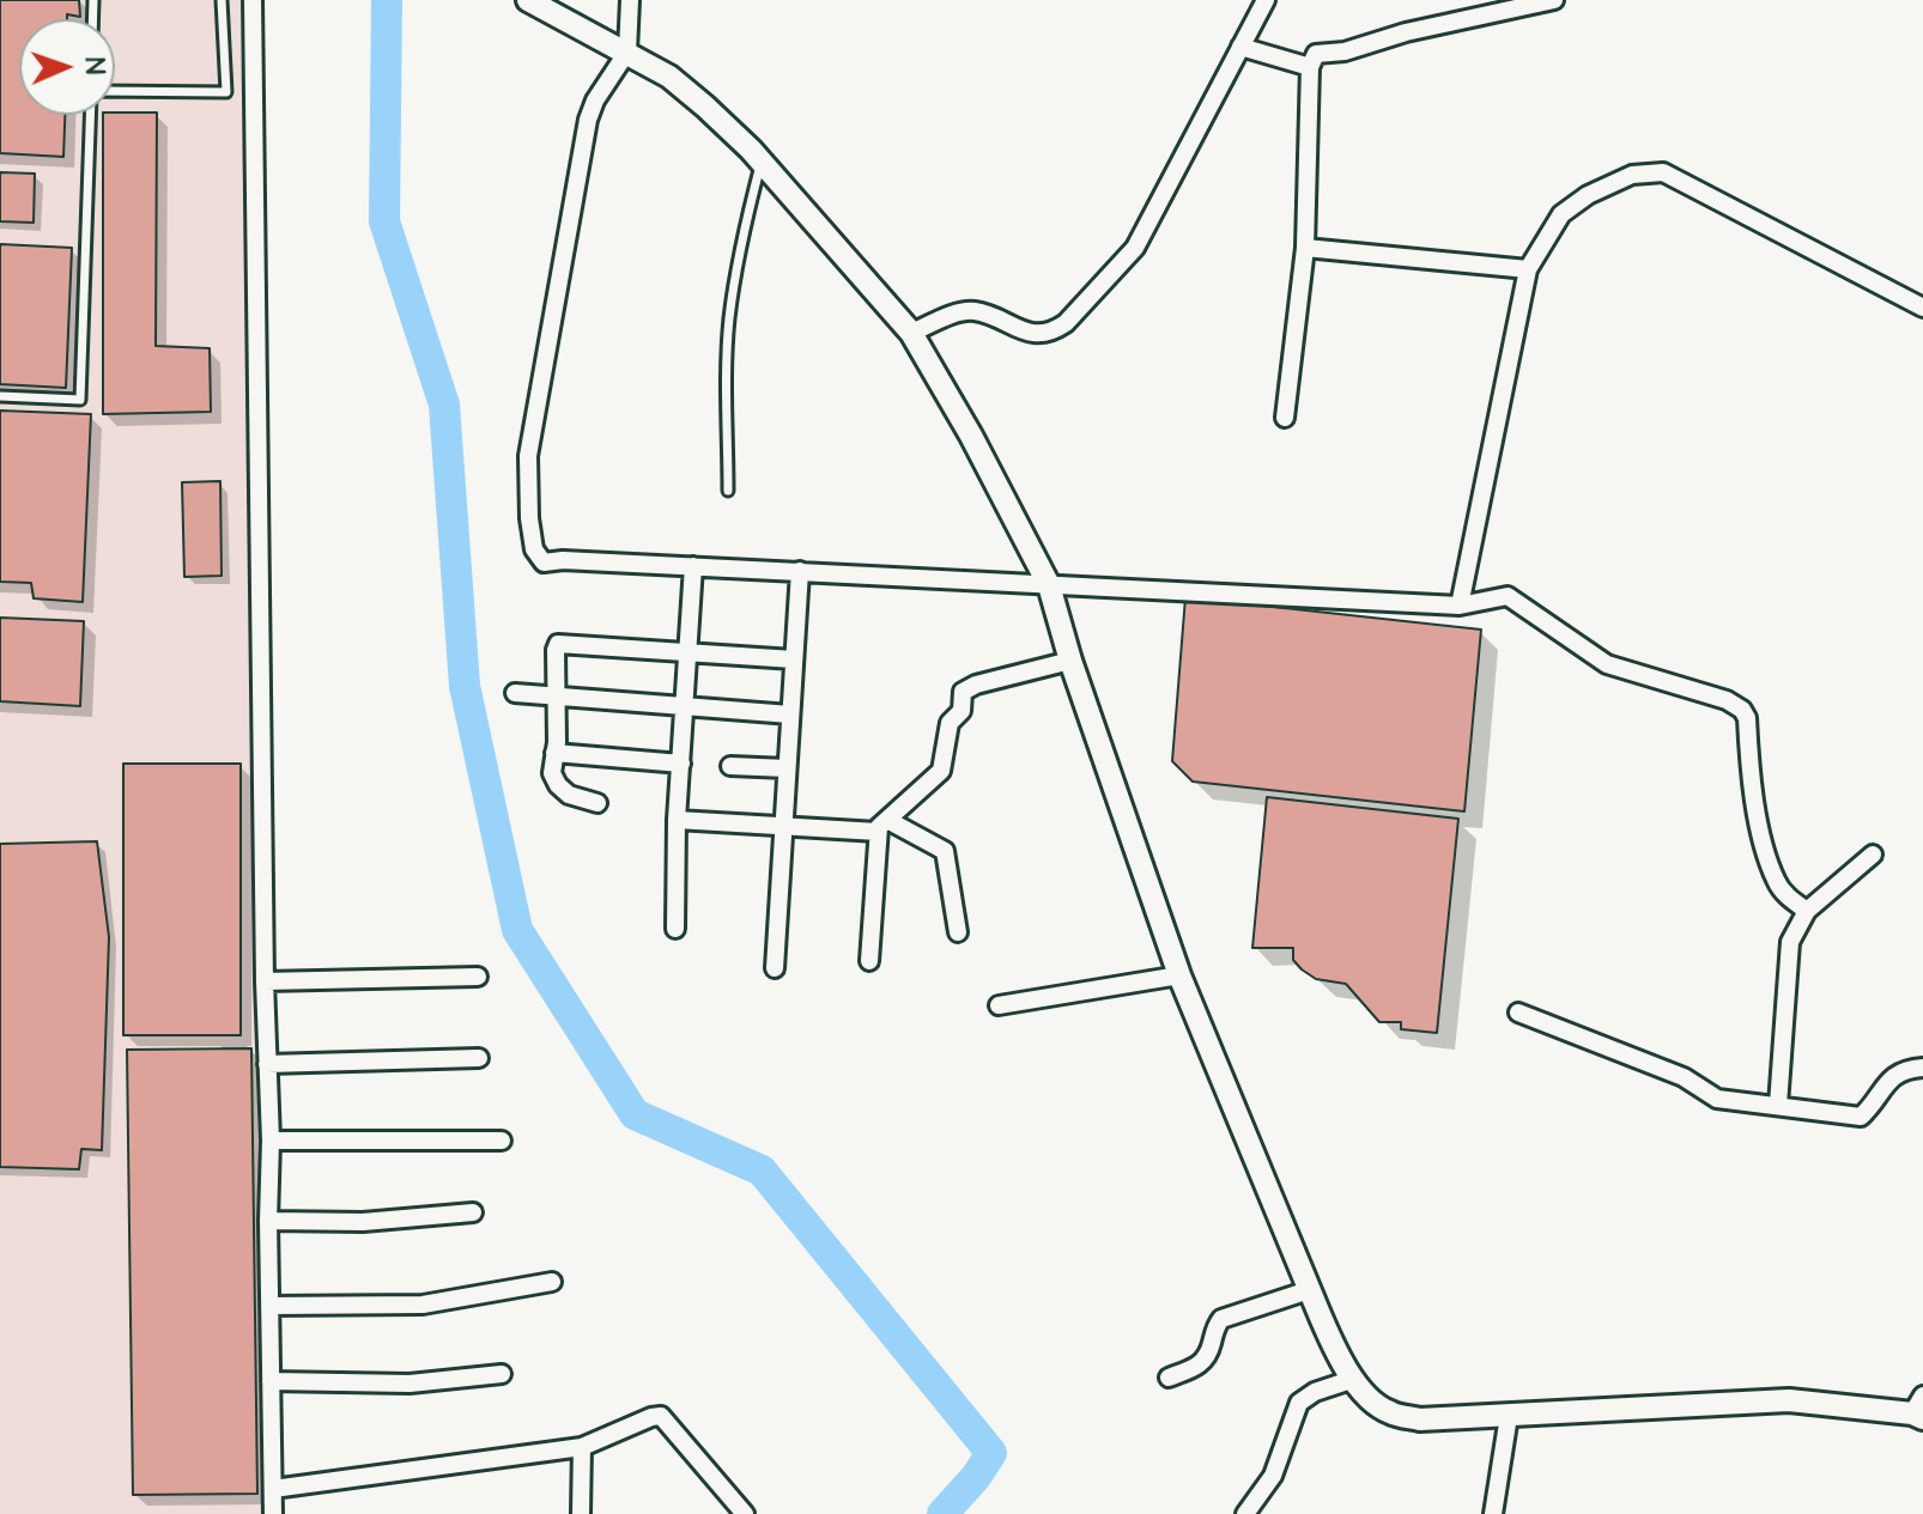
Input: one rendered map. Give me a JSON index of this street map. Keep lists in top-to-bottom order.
{
  "north": "right"
}
